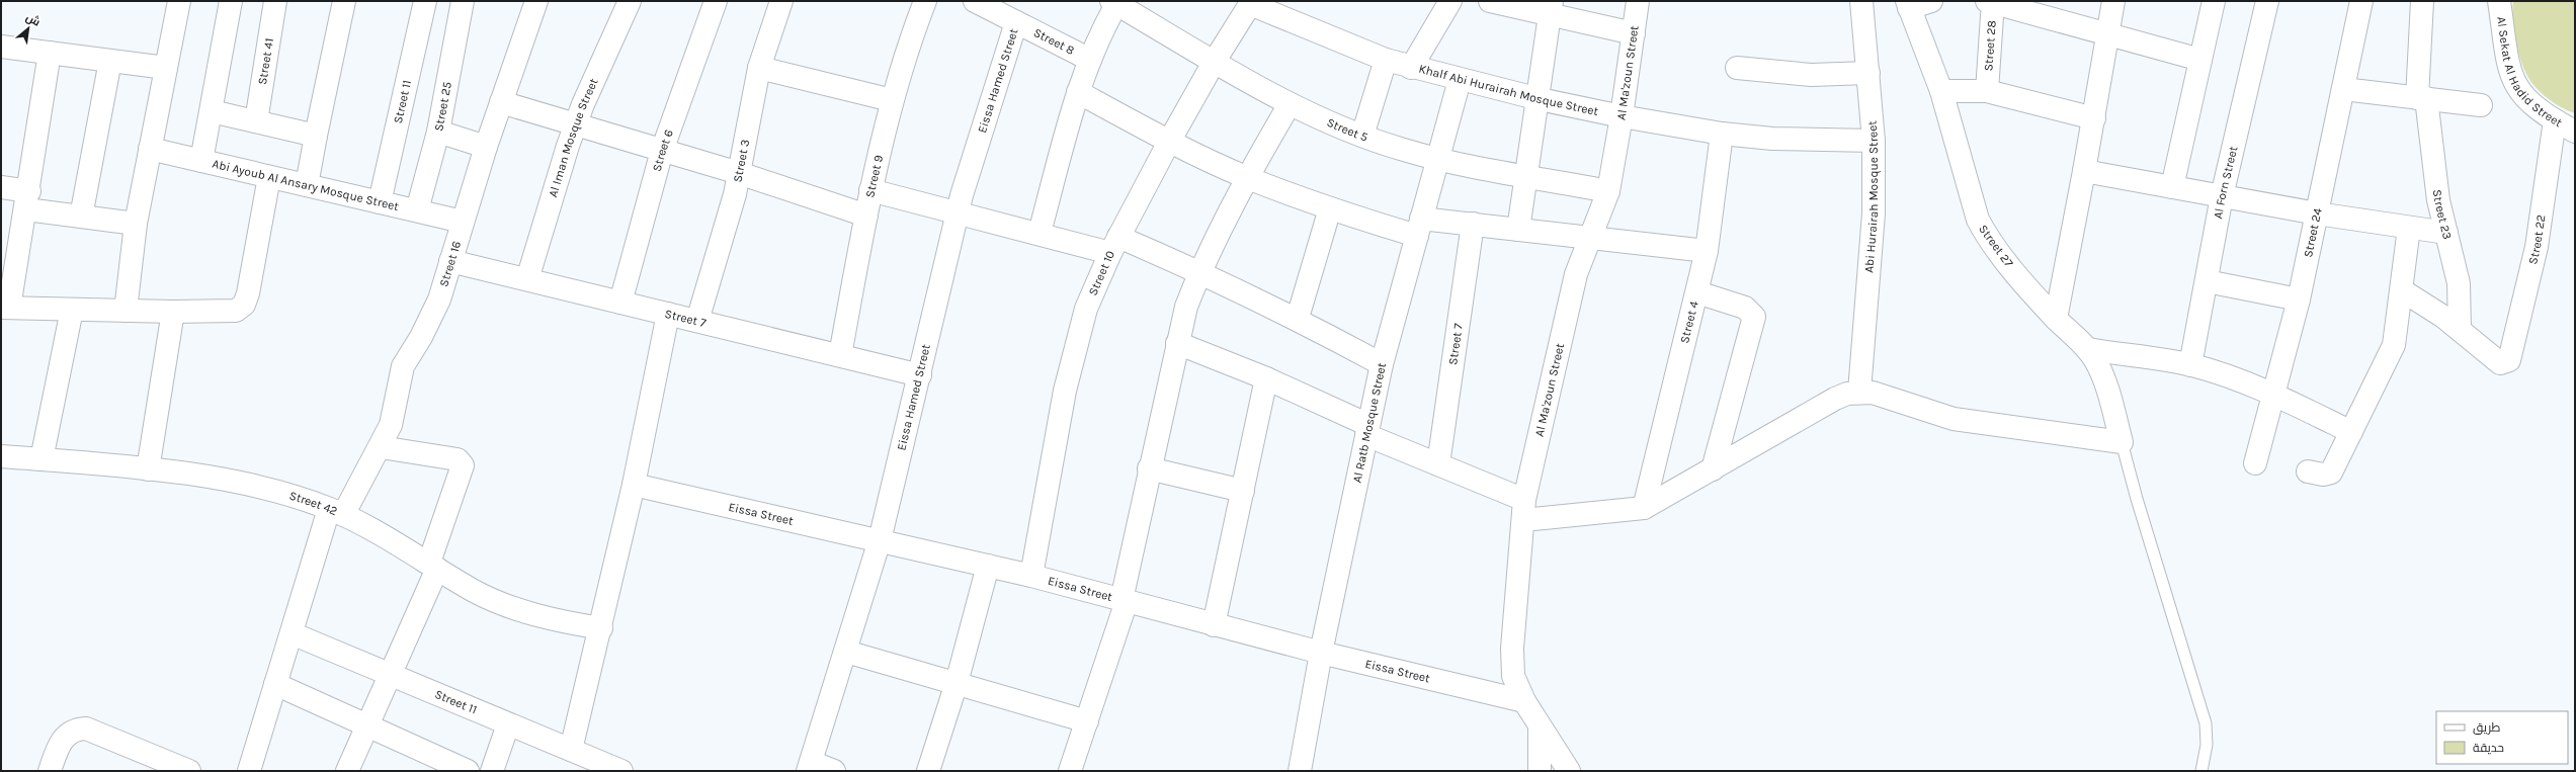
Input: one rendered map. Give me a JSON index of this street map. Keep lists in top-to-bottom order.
{
  "streets": {
    "street": [
      "Street 8",
      "Street 28",
      "Street 41",
      "Al Sekat Al Hadid Street",
      "Al Ma'zoun Street",
      "Eissa Hamed Street",
      "Khalf Abi Hurairah Mosque Street",
      "Street 11",
      "Street 25",
      "Street 5",
      "Al Iman Mosque Street",
      "Street 6",
      "Street 3",
      "Street 9",
      "Al Forn Street",
      "Abi Ayoub Al Ansary Mosque Street",
      "Abi Hurairah Mosque Street",
      "Street 23",
      "Street 24",
      "Street 22",
      "Street 27",
      "Street 16",
      "Street 10",
      "Street 7",
      "Street 4",
      "Al Ratb Mosque Street",
      "Street 42",
      "Eissa Street"
    ]
  },
  "crossings": [
    ["Street 8", "Eissa Hamed Street"],
    ["Al Sekat Al Hadid Street", "Street 22"],
    ["Al Ma'zoun Street", "Khalf Abi Hurairah Mosque Street"],
    ["Al Ma'zoun Street", "Street 5"],
    ["Al Ma'zoun Street", "Eissa Street"],
    ["Eissa Hamed Street", "Street 7"],
    ["Eissa Hamed Street", "Eissa Street"],
    ["Khalf Abi Hurairah Mosque Street", "Abi Hurairah Mosque Street"],
    ["Khalf Abi Hurairah Mosque Street", "Street 10"],
    ["Khalf Abi Hurairah Mosque Street", "Street 4"],
    ["Khalf Abi Hurairah Mosque Street", "Al Ratb Mosque Street"],
    ["Street 11", "Abi Ayoub Al Ansary Mosque Street"],
    ["Street 11", "Street 16"],
    ["Street 25", "Abi Ayoub Al Ansary Mosque Street"],
    ["Street 5", "Street 10"],
    ["Street 5", "Al Ratb Mosque Street"],
    ["Al Iman Mosque Street", "Street 7"],
    ["Street 6", "Street 7"],
    ["Street 3", "Street 7"],
    ["Street 9", "Street 7"],
    ["Abi Ayoub Al Ansary Mosque Street", "Street 16"],
    ["Street 23", "Street 22"],
    ["Street 16", "Street 7"],
    ["Street 16", "Street 42"],
    ["Street 10", "Eissa Street"],
    ["Al Ratb Mosque Street", "Eissa Street"]
  ],
  "legend": ["طريق", "حديقة"],
  "north": "top right"
}
